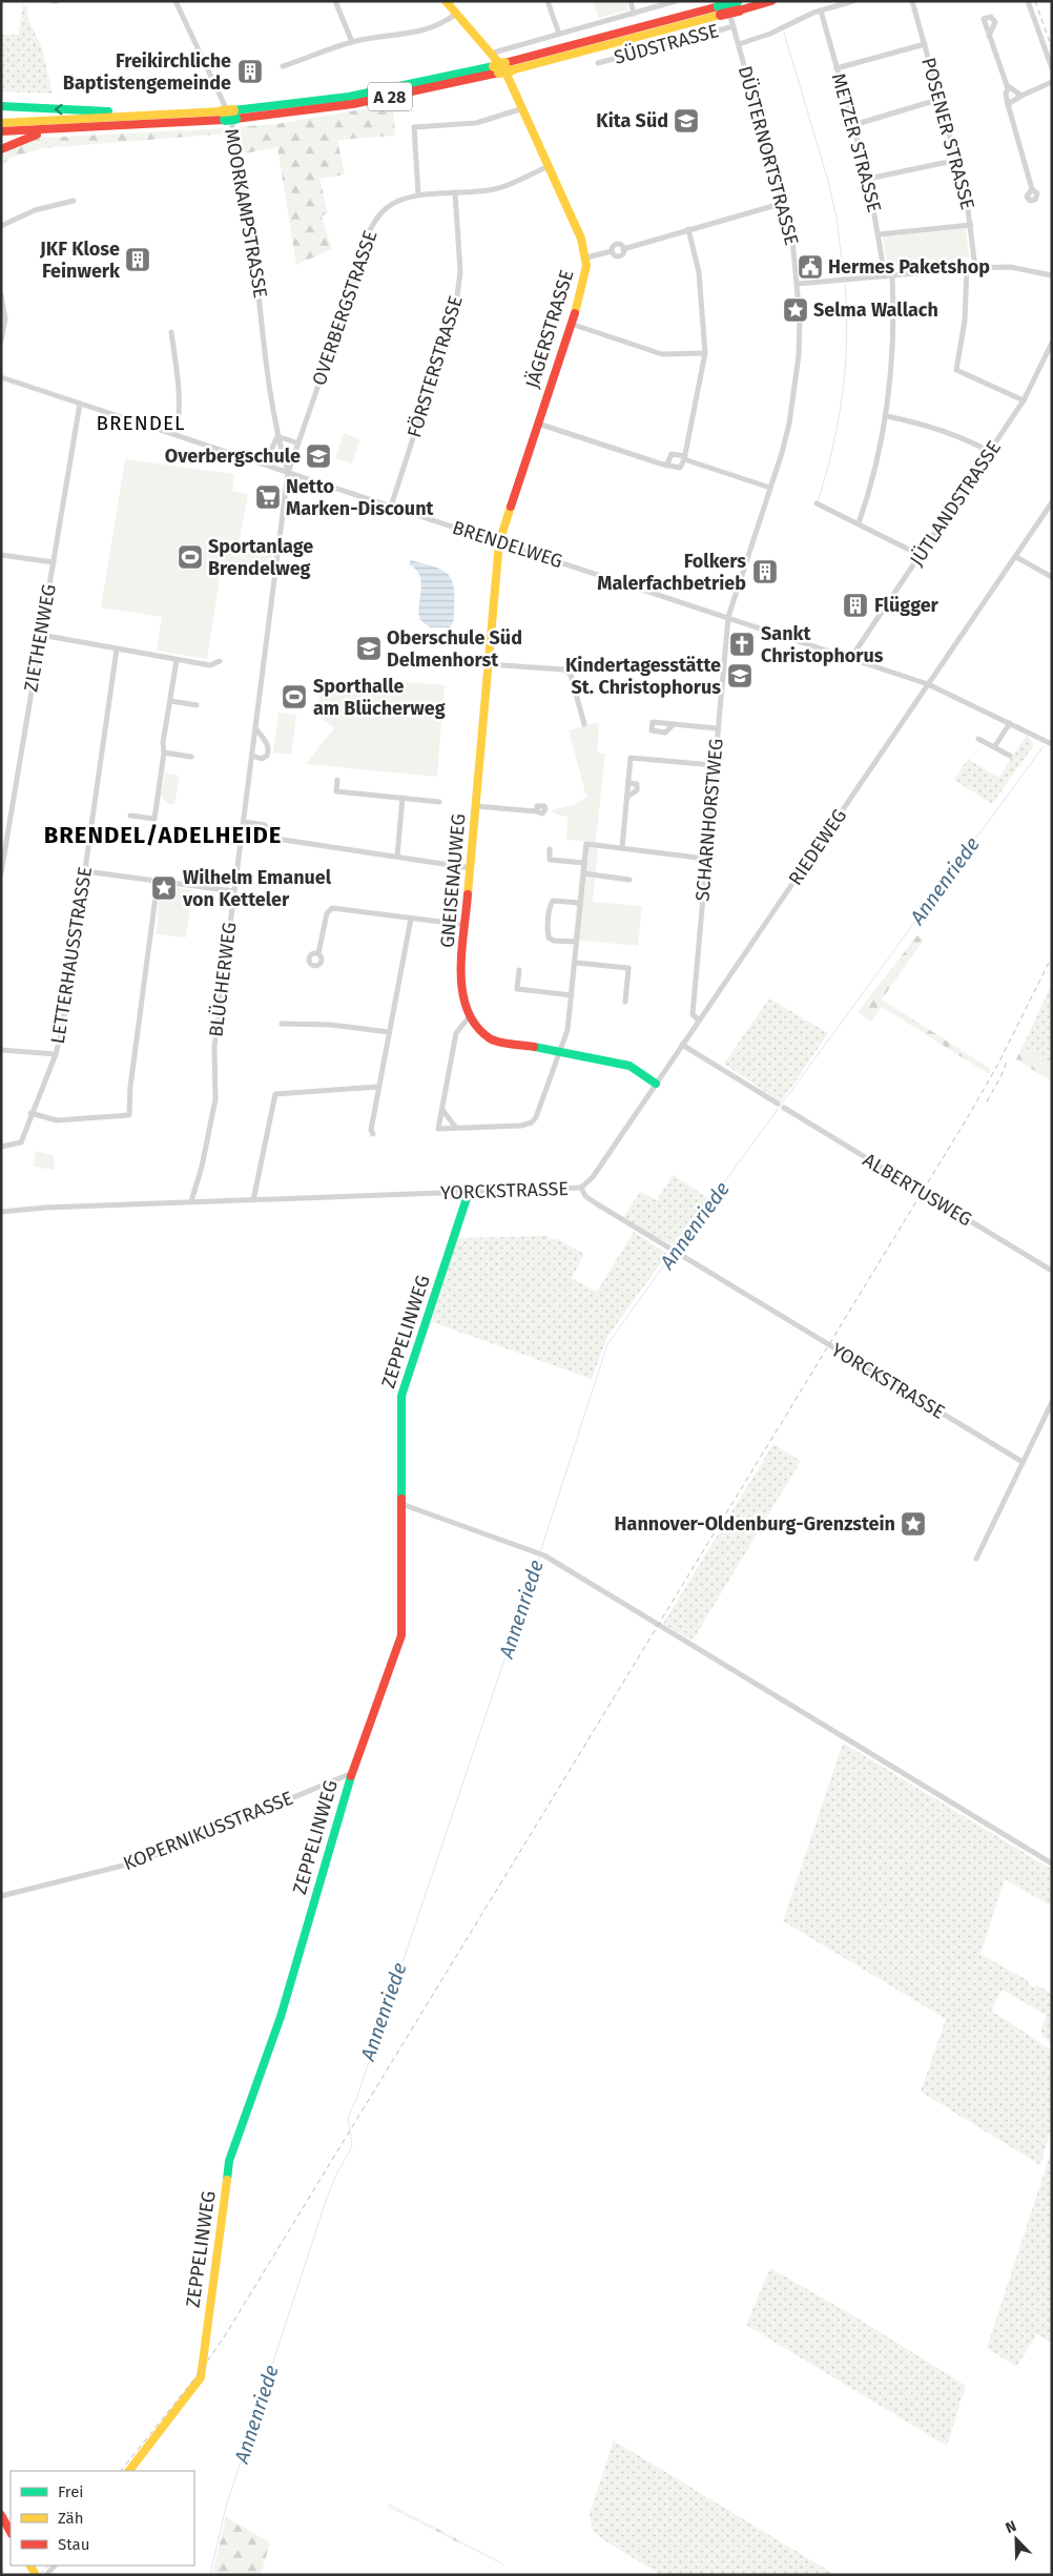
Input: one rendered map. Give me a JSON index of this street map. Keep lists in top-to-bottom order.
{
  "streets": {
    "main road": [
      "A 28",
      "JÄGERSTRASSE",
      "GNEISENAUWEG",
      "ZEPPELINWEG"
    ],
    "street": [
      "SÜDSTRASSE",
      "POSENER STRASSE",
      "METZER STRASSE",
      "DÜSTERNORTSTRASSE",
      "MOORKAMPSTRASSE",
      "OVERBERGSTRASSE",
      "FÖRSTERSTRASSE",
      "JÜTLANDSTRASSE",
      "BRENDELWEG",
      "ZIETHENWEG",
      "SCHARNHORSTWEG",
      "RIEDEWEG",
      "LETTERHAUSSTRASSE",
      "BLÜCHERWEG",
      "ALBERTUSWEG",
      "YORCKSTRASSE",
      "KOPERNIKUSSTRASSE"
    ]
  },
  "crossings": [
    ["SÜDSTRASSE", "DÜSTERNORTSTRASSE"],
    ["A 28", "DÜSTERNORTSTRASSE"],
    ["DÜSTERNORTSTRASSE", "BRENDELWEG"],
    ["DÜSTERNORTSTRASSE", "SCHARNHORSTWEG"],
    ["MOORKAMPSTRASSE", "OVERBERGSTRASSE"],
    ["MOORKAMPSTRASSE", "BRENDELWEG"],
    ["MOORKAMPSTRASSE", "BLÜCHERWEG"],
    ["OVERBERGSTRASSE", "BRENDELWEG"],
    ["OVERBERGSTRASSE", "BLÜCHERWEG"],
    ["JÄGERSTRASSE", "BRENDELWEG"],
    ["JÄGERSTRASSE", "GNEISENAUWEG"],
    ["FÖRSTERSTRASSE", "BRENDELWEG"],
    ["JÜTLANDSTRASSE", "BRENDELWEG"],
    ["BRENDELWEG", "ZIETHENWEG"],
    ["BRENDELWEG", "SCHARNHORSTWEG"],
    ["BRENDELWEG", "RIEDEWEG"],
    ["BRENDELWEG", "GNEISENAUWEG"],
    ["BRENDELWEG", "BLÜCHERWEG"],
    ["SCHARNHORSTWEG", "RIEDEWEG"],
    ["RIEDEWEG", "GNEISENAUWEG"],
    ["RIEDEWEG", "YORCKSTRASSE"],
    ["BLÜCHERWEG", "YORCKSTRASSE"],
    ["YORCKSTRASSE", "ZEPPELINWEG"],
    ["ZEPPELINWEG", "KOPERNIKUSSTRASSE"]
  ],
  "districts": ["BRENDEL", "BRENDEL/ADELHEIDE"],
  "water": ["Annenriede"],
  "places": {
    "building": [
      "Freikirchliche Baptistengemeinde",
      "JKF Klose Feinwerk",
      "Folkers Malerfachbetrieb",
      "Flügger"
    ],
    "school or university": [
      "Kita Süd",
      "Overbergschule",
      "Oberschule Süd Delmenhorst",
      "Kindertagesstätte St. Christophorus"
    ],
    "public building": ["Hermes Paketshop"],
    "place": ["Selma Wallach", "Wilhelm Emanuel von Ketteler", "Hannover-Oldenburg-Grenzstein"],
    "supermarket": ["Netto Marken-Discount"],
    "sports": ["Sportanlage Brendelweg", "Sporthalle am Blücherweg"],
    "church": ["Sankt Christophorus"]
  },
  "legend": ["Frei", "Zäh", "Stau"],
  "north": "top left"
}
